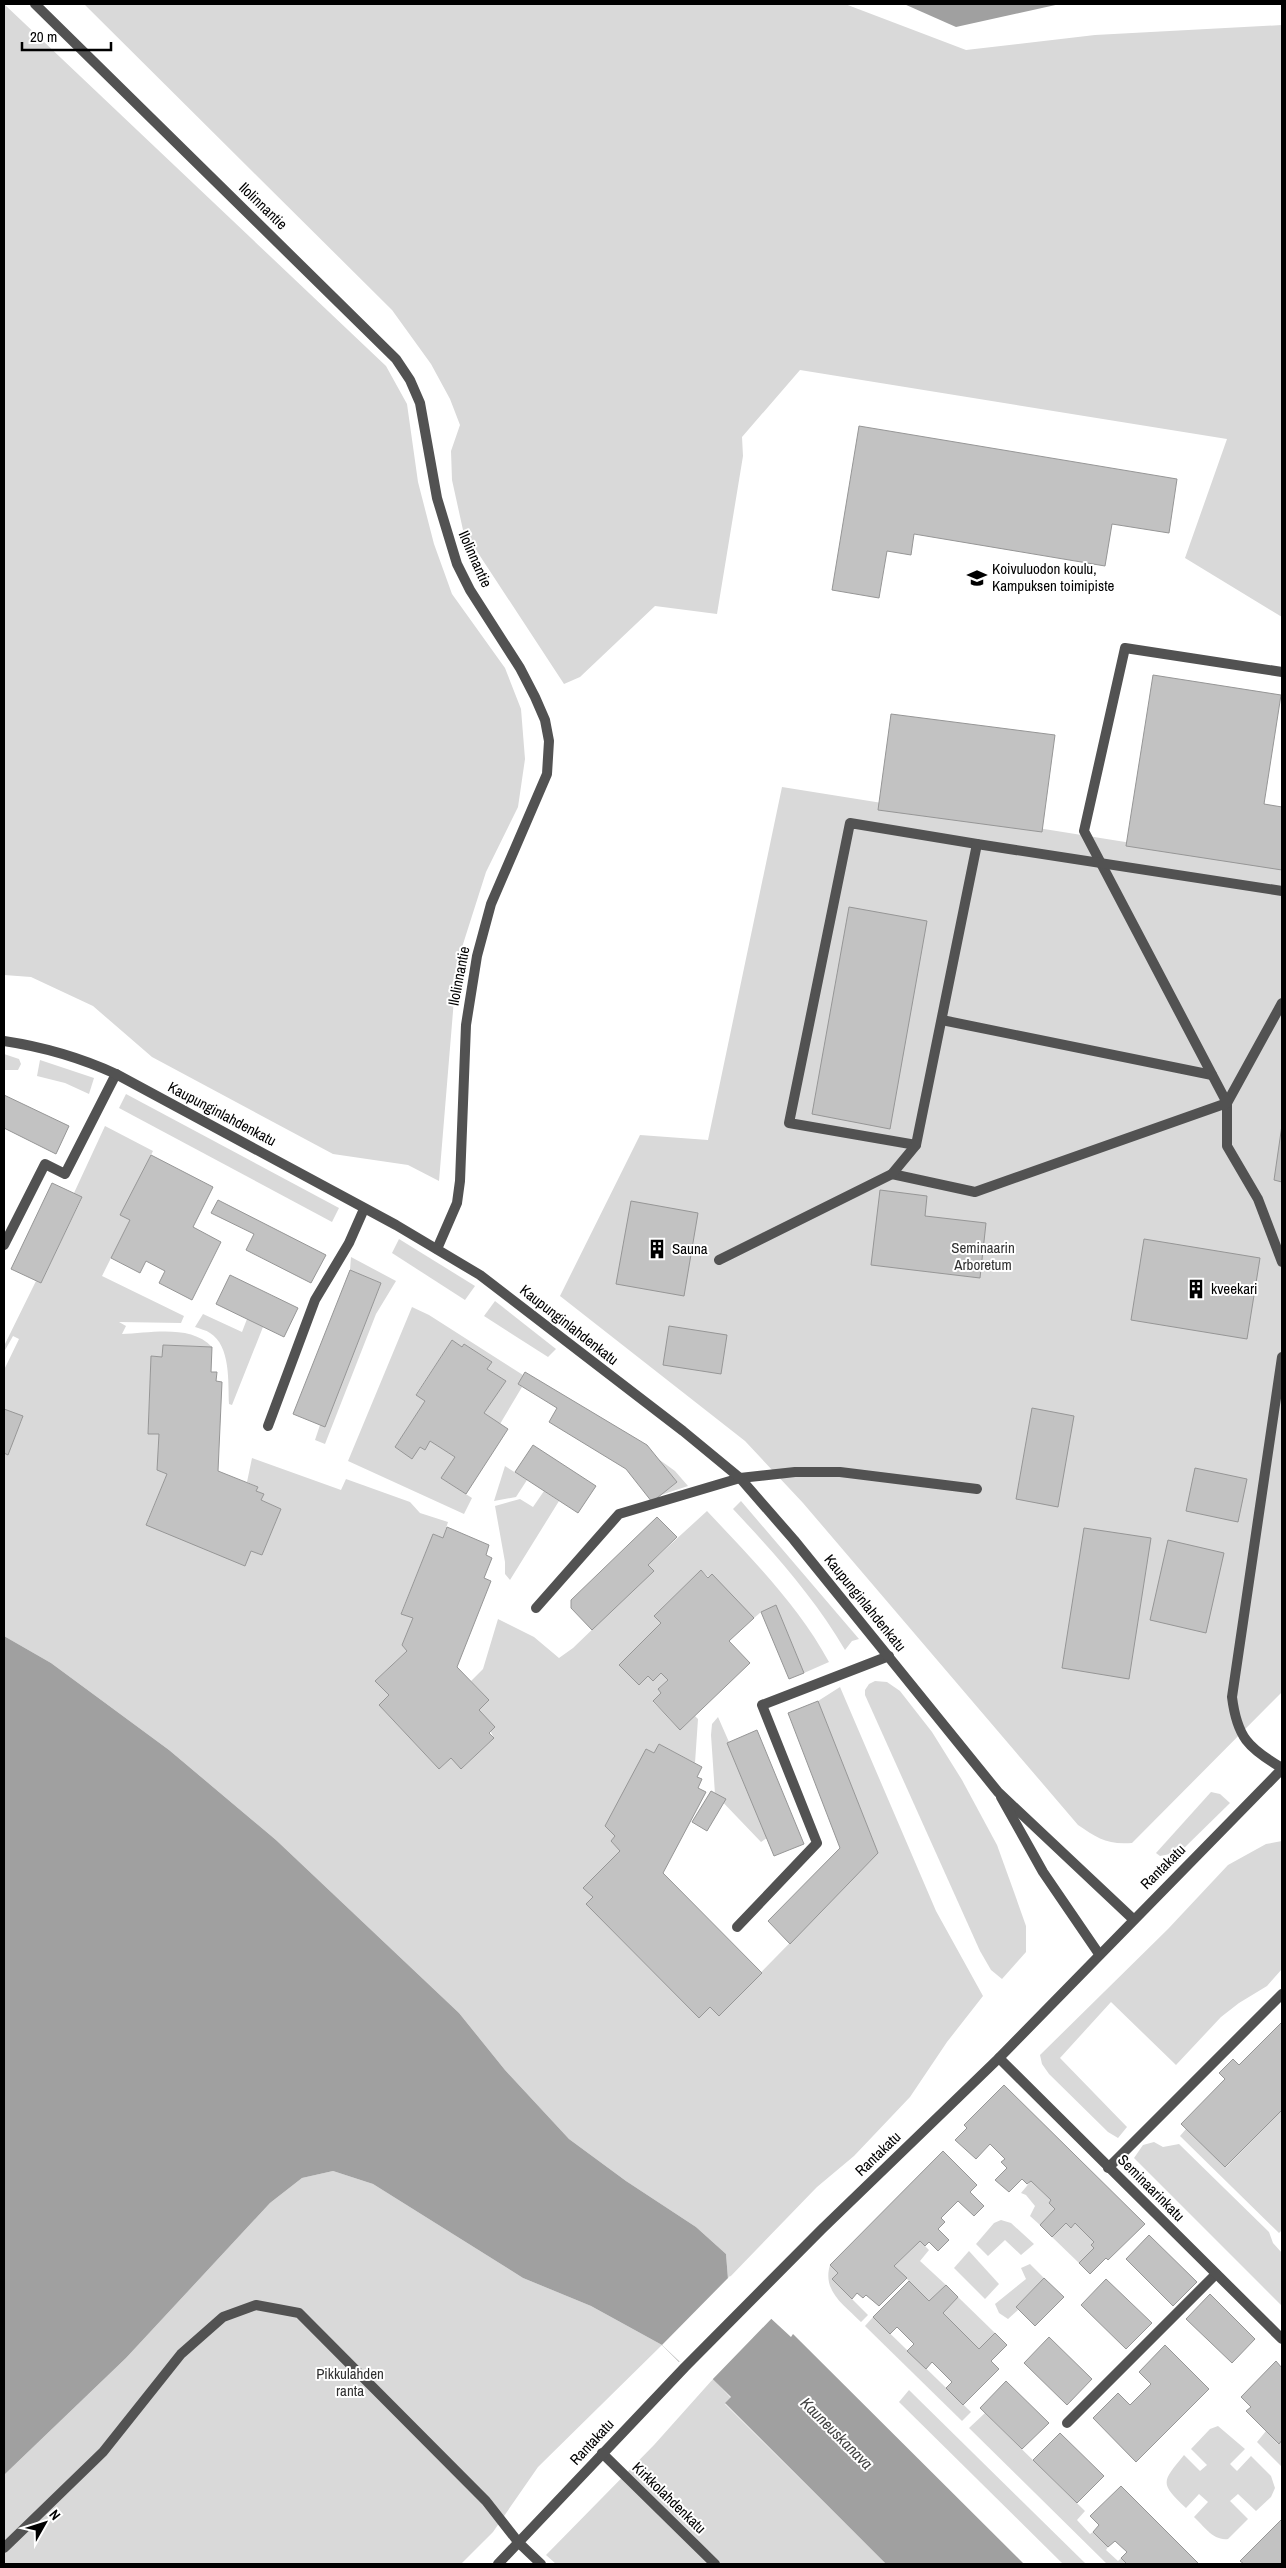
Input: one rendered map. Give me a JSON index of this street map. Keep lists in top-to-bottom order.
{
  "streets": {
    "street": [
      "Ilolinnantie",
      "Kaupunginlahdenkatu",
      "Rantakatu",
      "Seminaarinkatu",
      "Kirkkolahdenkatu"
    ]
  },
  "crossings": [
    ["Ilolinnantie", "Kaupunginlahdenkatu"],
    ["Kaupunginlahdenkatu", "Rantakatu"],
    ["Rantakatu", "Seminaarinkatu"],
    ["Rantakatu", "Kirkkolahdenkatu"]
  ],
  "water": ["Kauneuskanava"],
  "parks": ["Seminaarin Arboretum", "Pikkulahden ranta"],
  "places": {
    "school or university": ["Koivuluodon koulu, Kampuksen toimipiste"],
    "building": ["Sauna", "kveekari"]
  },
  "scale_bar": "20 m",
  "north": "top right"
}
